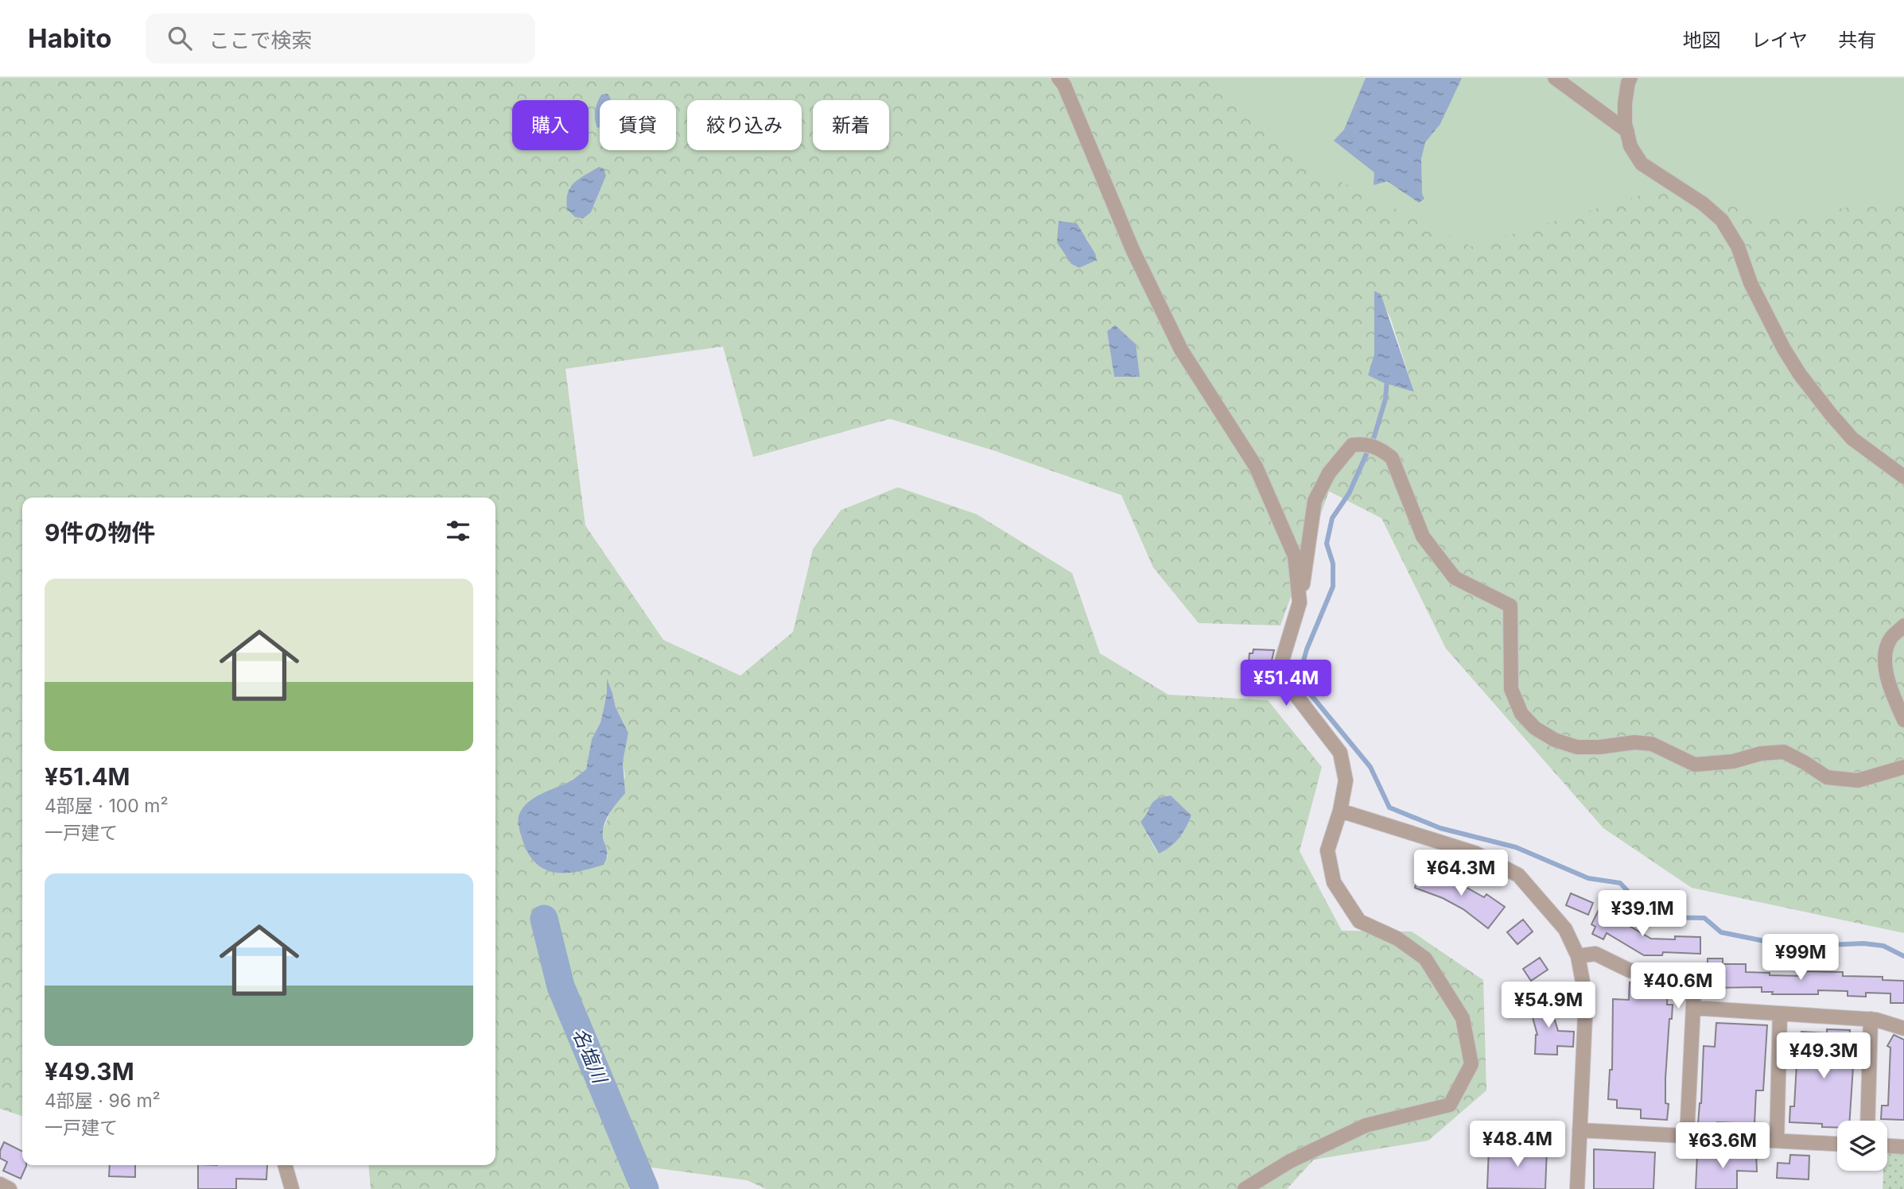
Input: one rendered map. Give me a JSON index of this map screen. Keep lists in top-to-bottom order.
{
  "water": ["名塩川"],
  "page": {
    "header": "Habito",
    "search": "ここで検索",
    "nav": ["地図", "レイヤ", "共有"],
    "chip": [
      "購入",
      "賃貸",
      "絞り込み",
      "新着"
    ],
    "heading": "9件の物件",
    "list": [
      {
        "name": "¥51.4M",
        "note": "4部屋 · 100 m² · 一戸建て"
      },
      {
        "name": "¥49.3M",
        "note": "4部屋 · 96 m² · 一戸建て"
      }
    ],
    "price": [
      "¥51.4M",
      "¥64.3M",
      "¥39.1M",
      "¥99M",
      "¥40.6M",
      "¥54.9M",
      "¥49.3M",
      "¥48.4M",
      "¥63.6M"
    ]
  }
}
